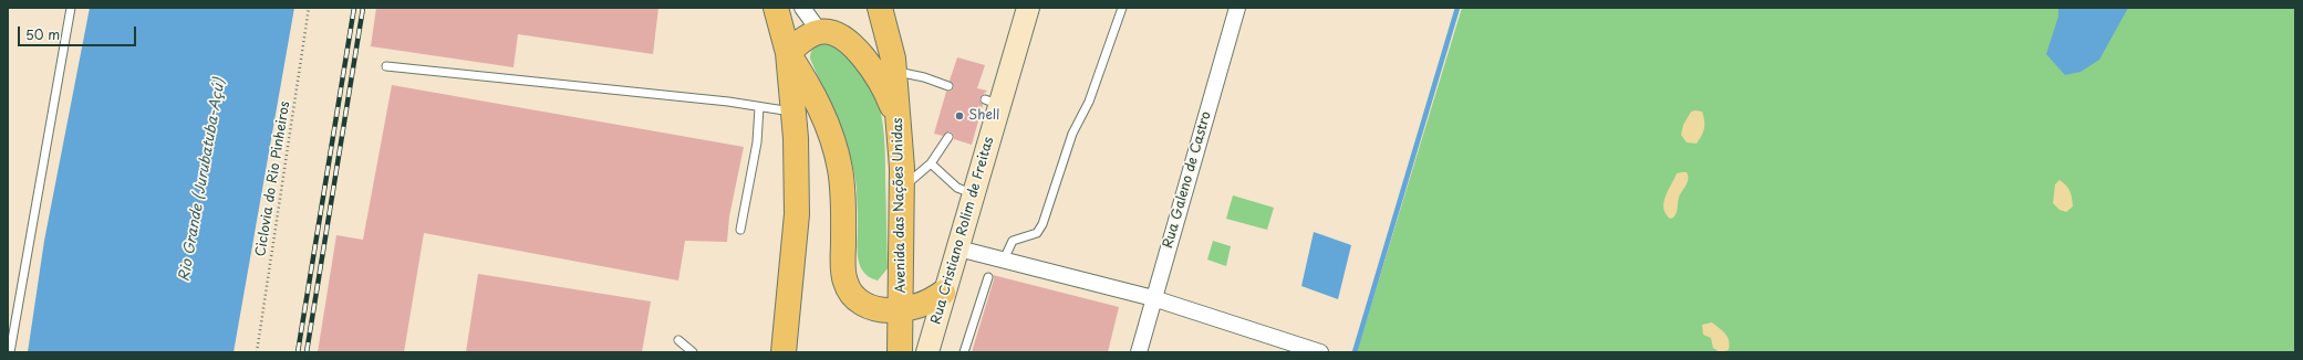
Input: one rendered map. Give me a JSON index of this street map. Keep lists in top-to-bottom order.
{
  "streets": {
    "highway": ["Avenida das Nações Unidas"],
    "street": ["Rua Galeno de Castro", "Rua Cristiano Rolim de Freitas"],
    "path": ["Ciclovia do Rio Pinheiros"]
  },
  "water": ["Rio Grande (Jurubatuba-Açú)"],
  "places": ["Shell"],
  "scale_bar": "50 m"
}
